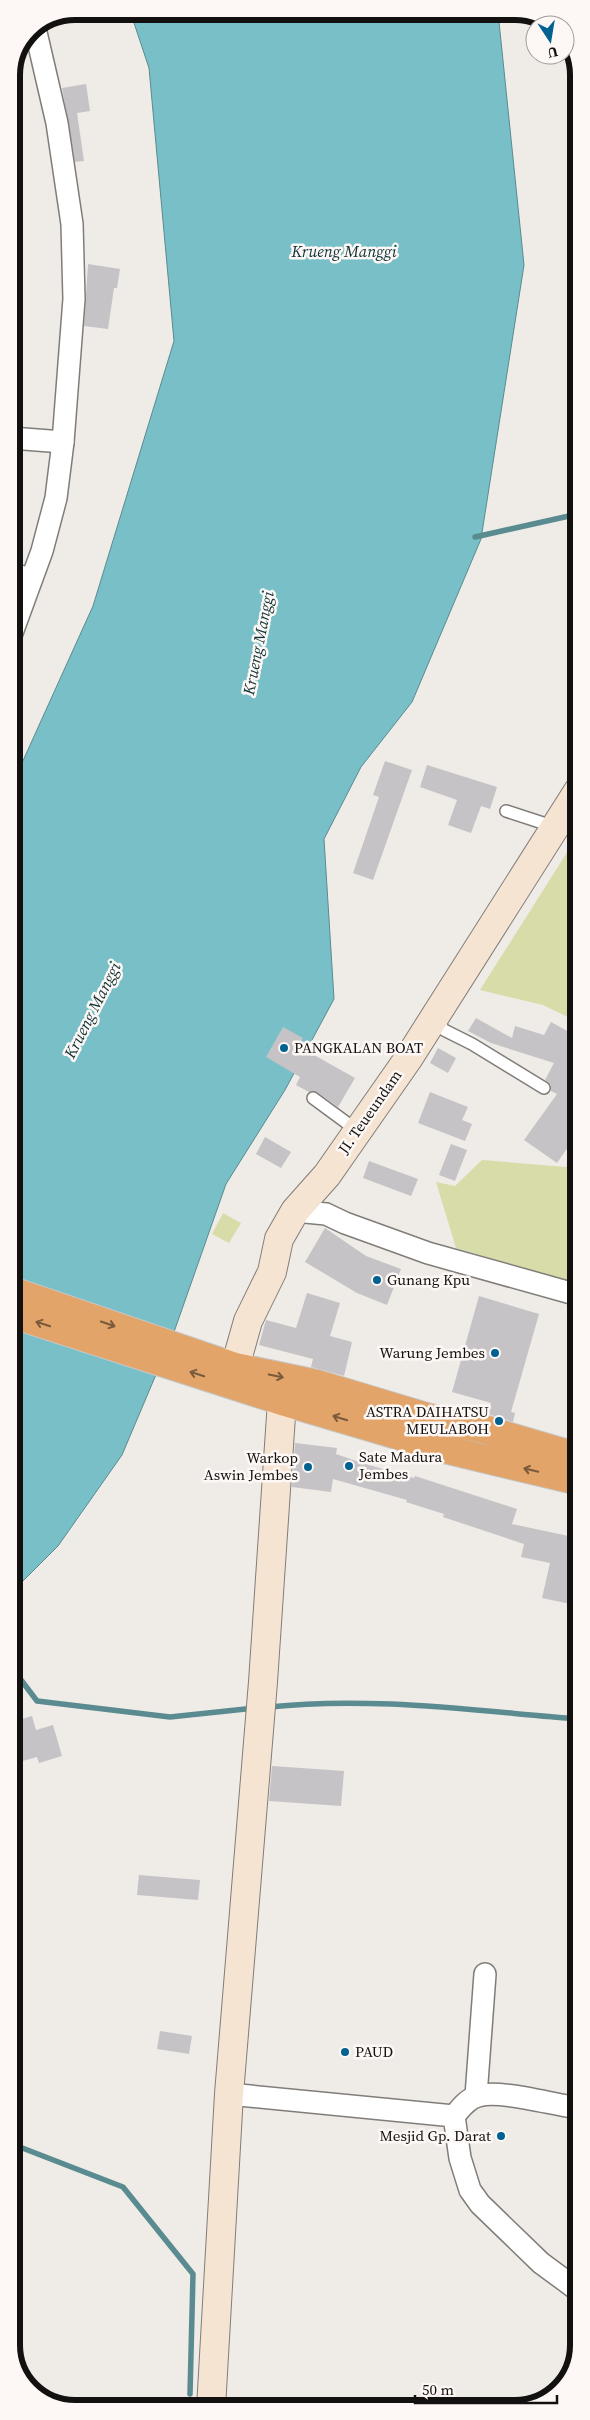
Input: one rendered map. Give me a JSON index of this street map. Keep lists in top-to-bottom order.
{
  "streets": {
    "street": ["JI. Teueundam"]
  },
  "water": ["Krueng Manggi"],
  "places": [
    "PANGKALAN BOAT",
    "Gunang Kpu",
    "Warung Jembes",
    "ASTRA DAIHATSU MEULABOH",
    "Sate Madura Jembes",
    "Warkop Aswin Jembes",
    "PAUD",
    "Mesjid Gp. Darat"
  ],
  "scale_bar": "50 m",
  "north": "bottom"
}
